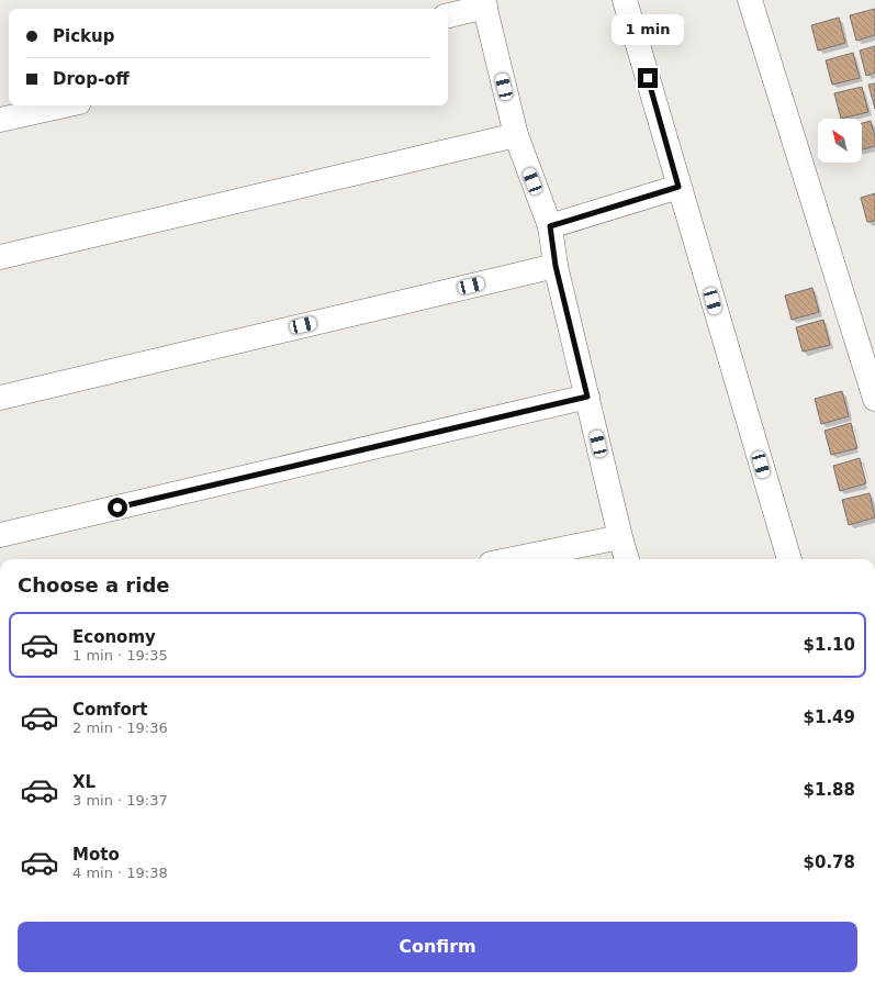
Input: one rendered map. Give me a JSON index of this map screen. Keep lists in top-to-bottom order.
{
  "north": "top left",
  "page": {
    "banner": ["Pickup", "Drop-off"],
    "bubble": "1 min",
    "heading": "Choose a ride",
    "list": [
      {
        "name": "Economy",
        "note": "1 min · 19:35",
        "value": "$1.10"
      },
      {
        "name": "Comfort",
        "note": "2 min · 19:36",
        "value": "$1.49"
      },
      {
        "name": "XL",
        "note": "3 min · 19:37",
        "value": "$1.88"
      },
      {
        "name": "Moto",
        "note": "4 min · 19:38",
        "value": "$0.78"
      }
    ],
    "buttons": "Confirm"
  }
}
